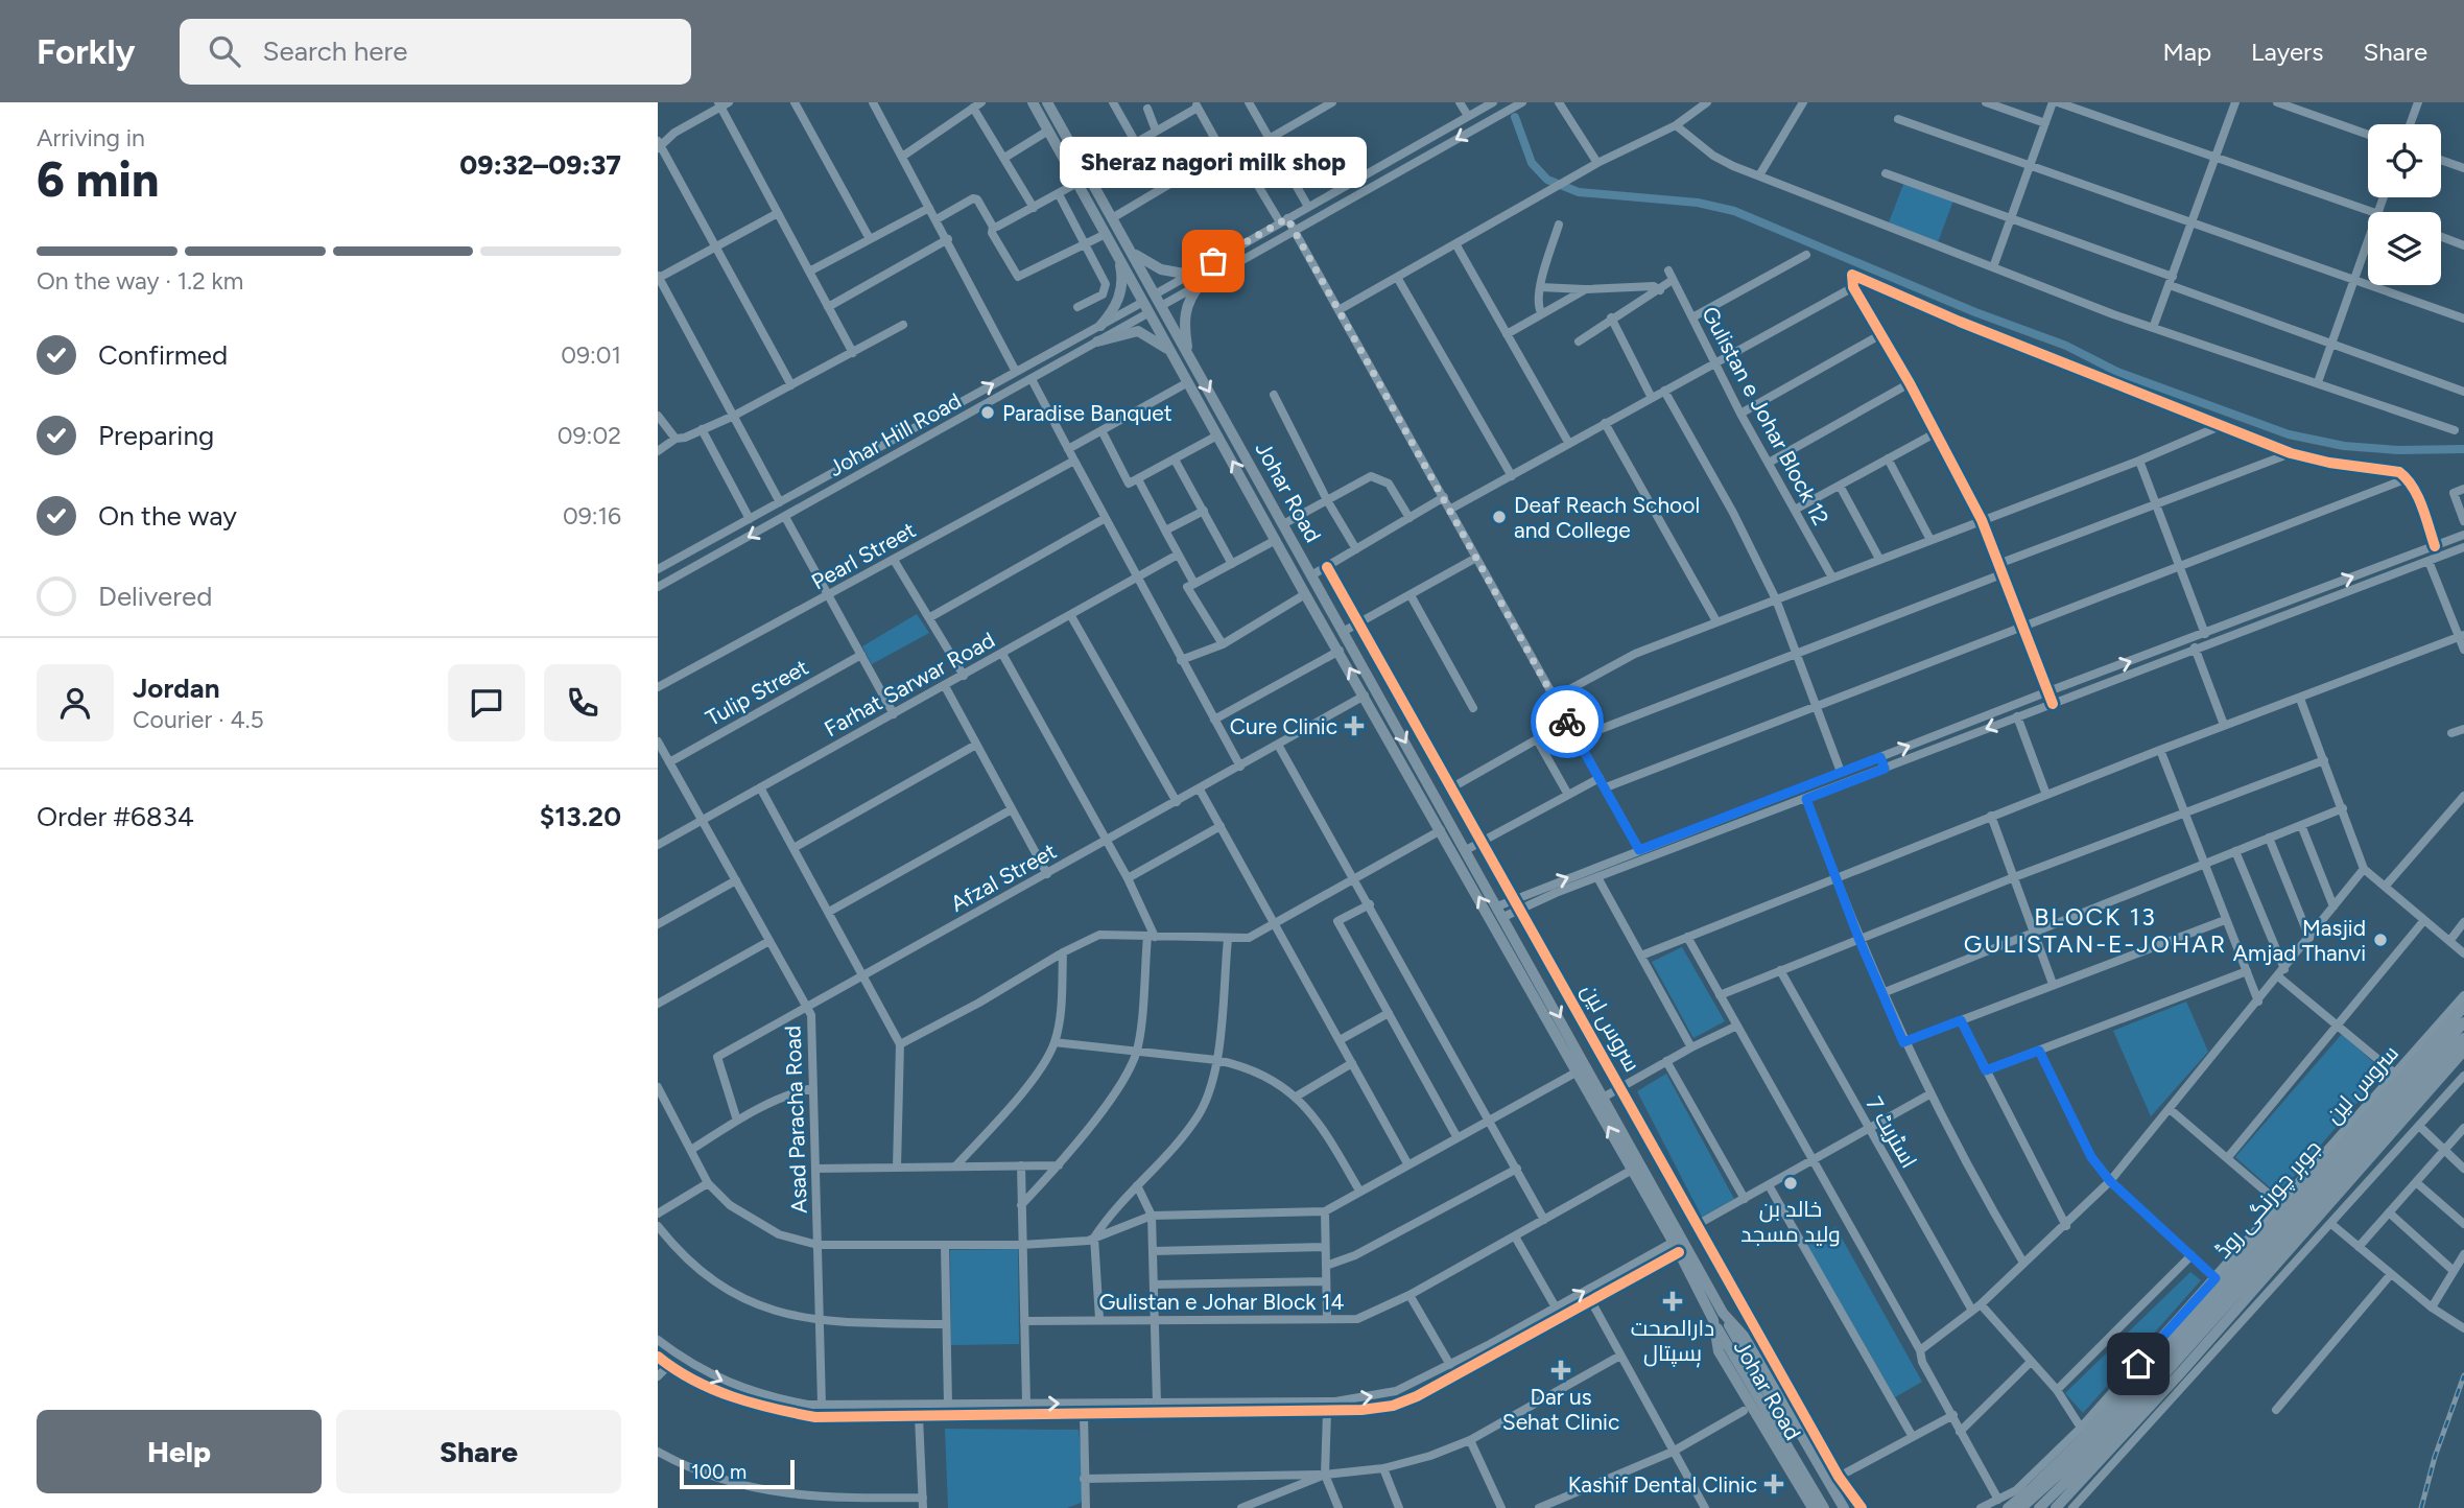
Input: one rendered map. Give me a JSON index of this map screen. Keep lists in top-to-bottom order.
{
  "streets": {
    "main road": ["Johar Road", "جوہر چورنگی روڈ"],
    "street": [
      "Gulistan e Johar Block 12",
      "Johar Hill Road",
      "Pearl Street",
      "Farhat Sarwar Road",
      "Tulip Street",
      "Afzal Street",
      "سروس لین",
      "Asad Paracha Road",
      "اسٹریٹ 7",
      "Gulistan e Johar Block 14"
    ]
  },
  "crossings": [
    ["Johar Hill Road", "Johar Road"],
    ["Johar Road", "Afzal Street"],
    ["Johar Road", "Gulistan e Johar Block 14"],
    ["Farhat Sarwar Road", "Asad Paracha Road"],
    ["Tulip Street", "Asad Paracha Road"],
    ["Afzal Street", "Asad Paracha Road"],
    ["سروس لین", "جوہر چورنگی روڈ"]
  ],
  "districts": ["BLOCK 13 GULISTAN-E-JOHAR"],
  "places": {
    "other": [
      "Sheraz nagori milk shop",
      "Paradise Banquet",
      "Deaf Reach School and College",
      "Masjid Amjad Thanvi",
      "خالد بن ولید مسجد"
    ],
    "health": [
      "Cure Clinic",
      "دارالصحت ہسپتال",
      "Dar us Sehat Clinic",
      "Kashif Dental Clinic"
    ]
  },
  "scale_bar": "100 m",
  "page": {
    "header": "Forkly",
    "search": "Search here",
    "nav": ["Map", "Layers", "Share"],
    "heading": ["6 min", "Arriving in", "09:32–09:37"],
    "panel": [
      "Jordan",
      "Courier · 4.5",
      "Order #6834",
      "$13.20"
    ],
    "bubble": "Sheraz nagori milk shop",
    "bar": "On the way · 1.2 km",
    "list": [
      ["Confirmed", "09:01"],
      ["Preparing", "09:02"],
      ["On the way", "09:16"],
      "Delivered"
    ],
    "buttons": ["Help", "Share"],
    "scale": "100 m"
  }
}
